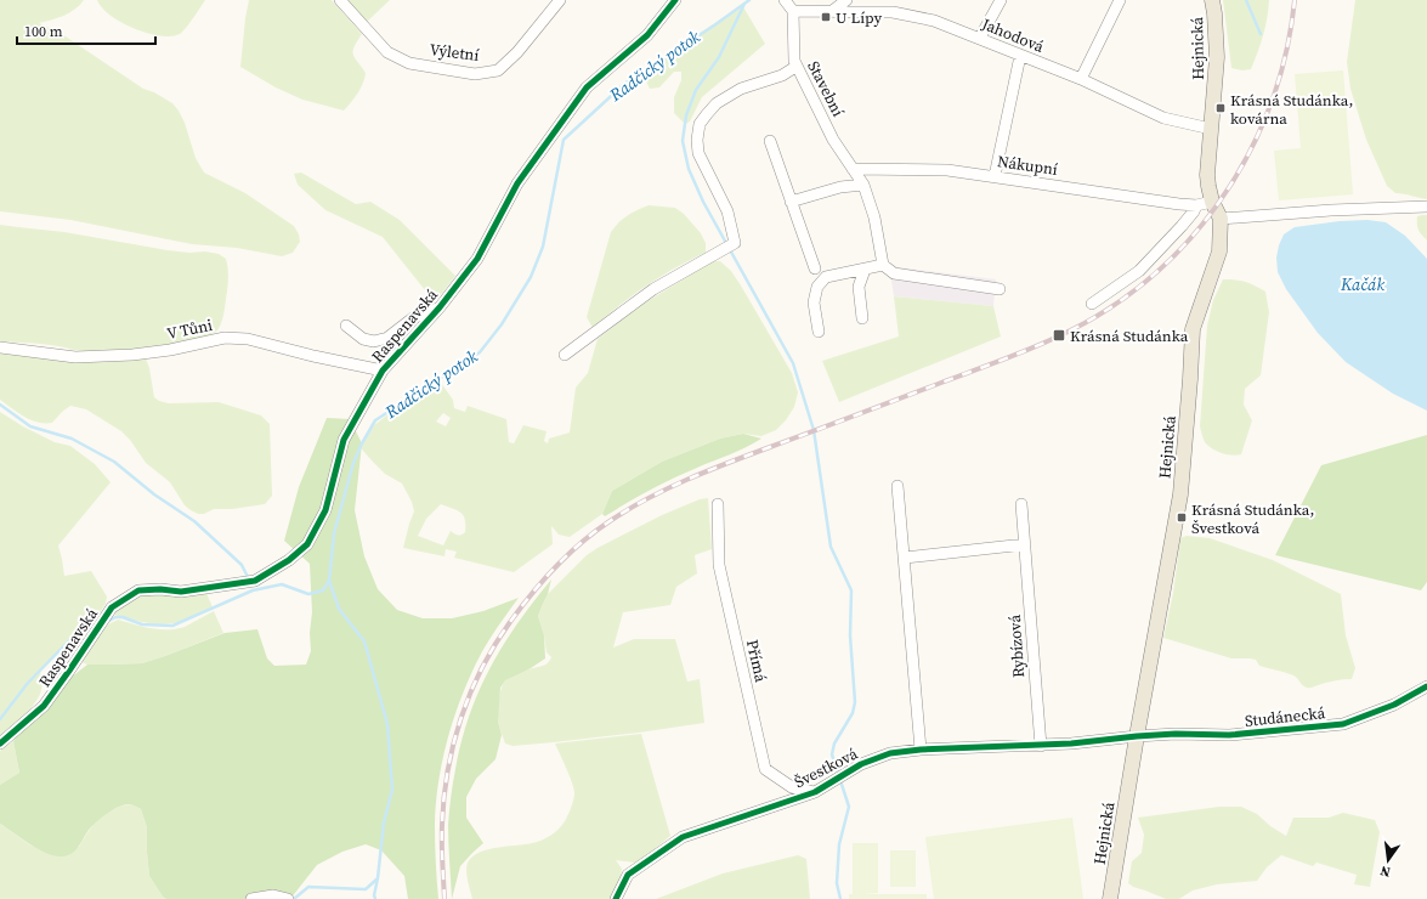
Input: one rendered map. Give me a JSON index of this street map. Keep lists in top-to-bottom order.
{
  "streets": {
    "main road": ["Hejnická"],
    "street": [
      "Jahodová",
      "Výletní",
      "Stavební",
      "Nákupní",
      "Raspenavská",
      "V Tůni",
      "Rybízová",
      "Přímá",
      "Studánecká",
      "Švestková"
    ]
  },
  "crossings": [
    ["Jahodová", "Hejnická"],
    ["Jahodová", "Stavební"],
    ["Hejnická", "Nákupní"],
    ["Hejnická", "Studánecká"],
    ["Hejnická", "Švestková"],
    ["Stavební", "Nákupní"],
    ["Raspenavská", "V Tůni"],
    ["Rybízová", "Švestková"],
    ["Přímá", "Švestková"],
    ["Studánecká", "Švestková"]
  ],
  "water": ["Radčický potok", "Kačák"],
  "places": {
    "transit": [
      "U Lípy",
      "Krásná Studánka, kovárna",
      "Krásná Studánka",
      "Krásná Studánka, Švestková"
    ]
  },
  "scale_bar": "100 m",
  "north": "bottom"
}
